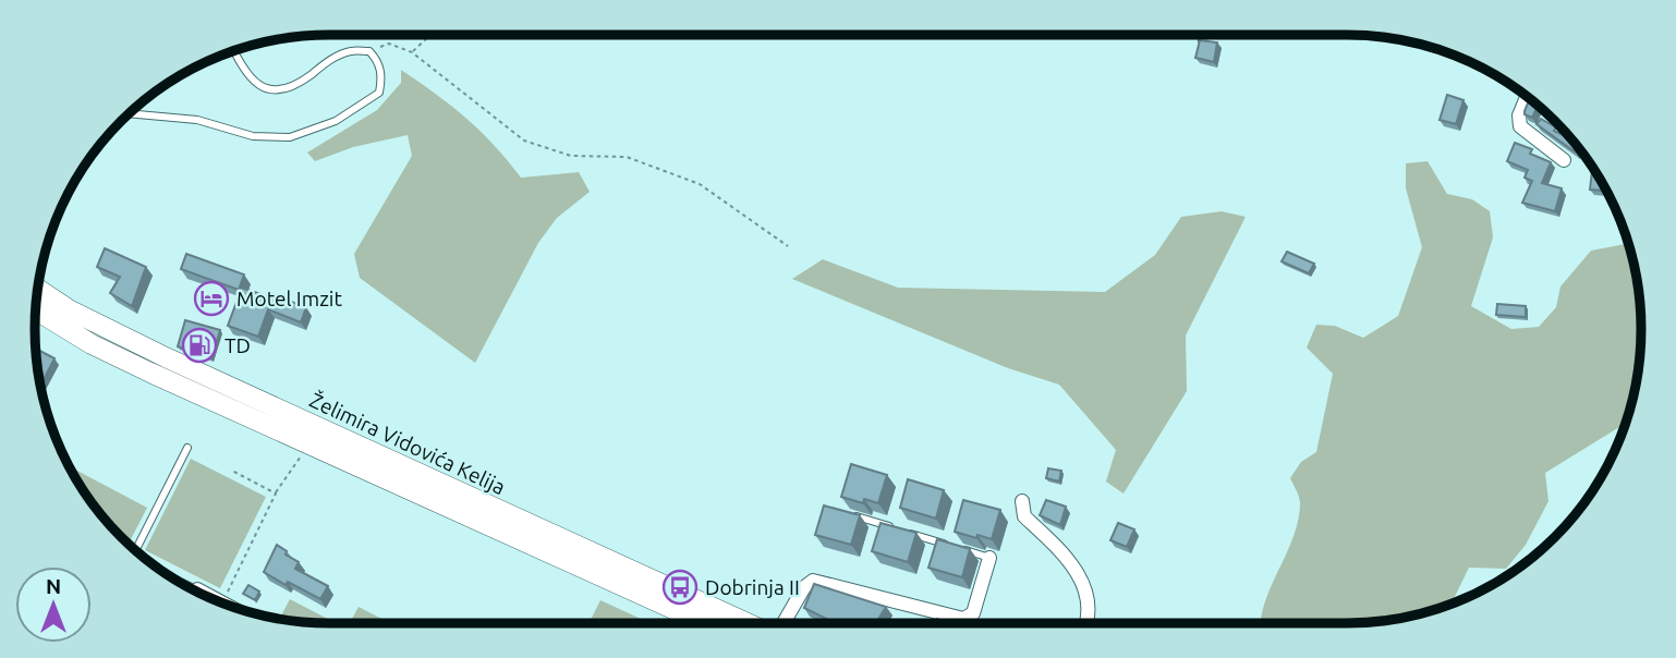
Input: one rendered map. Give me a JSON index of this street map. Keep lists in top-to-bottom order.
{
  "streets": {
    "main road": ["Želimira Vidovića Kelija"]
  },
  "places": {
    "hotel": ["Motel Imzit"],
    "fuel station": ["TD"],
    "bus stop": ["Dobrinja II"]
  },
  "north": "top"
}
